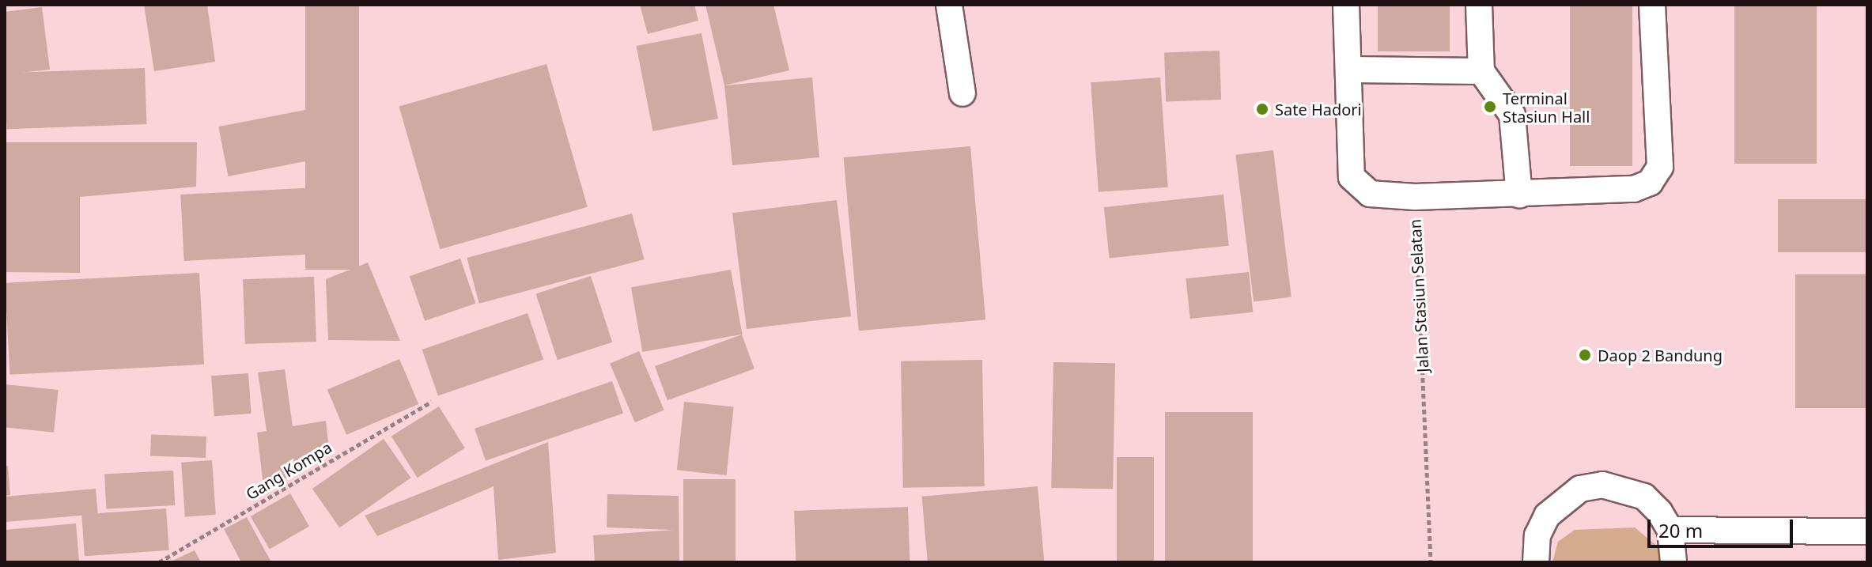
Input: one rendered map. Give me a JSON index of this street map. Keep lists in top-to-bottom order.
{
  "streets": {
    "lane": ["Jalan Stasiun Selatan"],
    "path": ["Gang Kompa"]
  },
  "places": ["Terminal Stasiun Hall", "Sate Hadori", "Daop 2 Bandung"],
  "scale_bar": "20 m"
}
